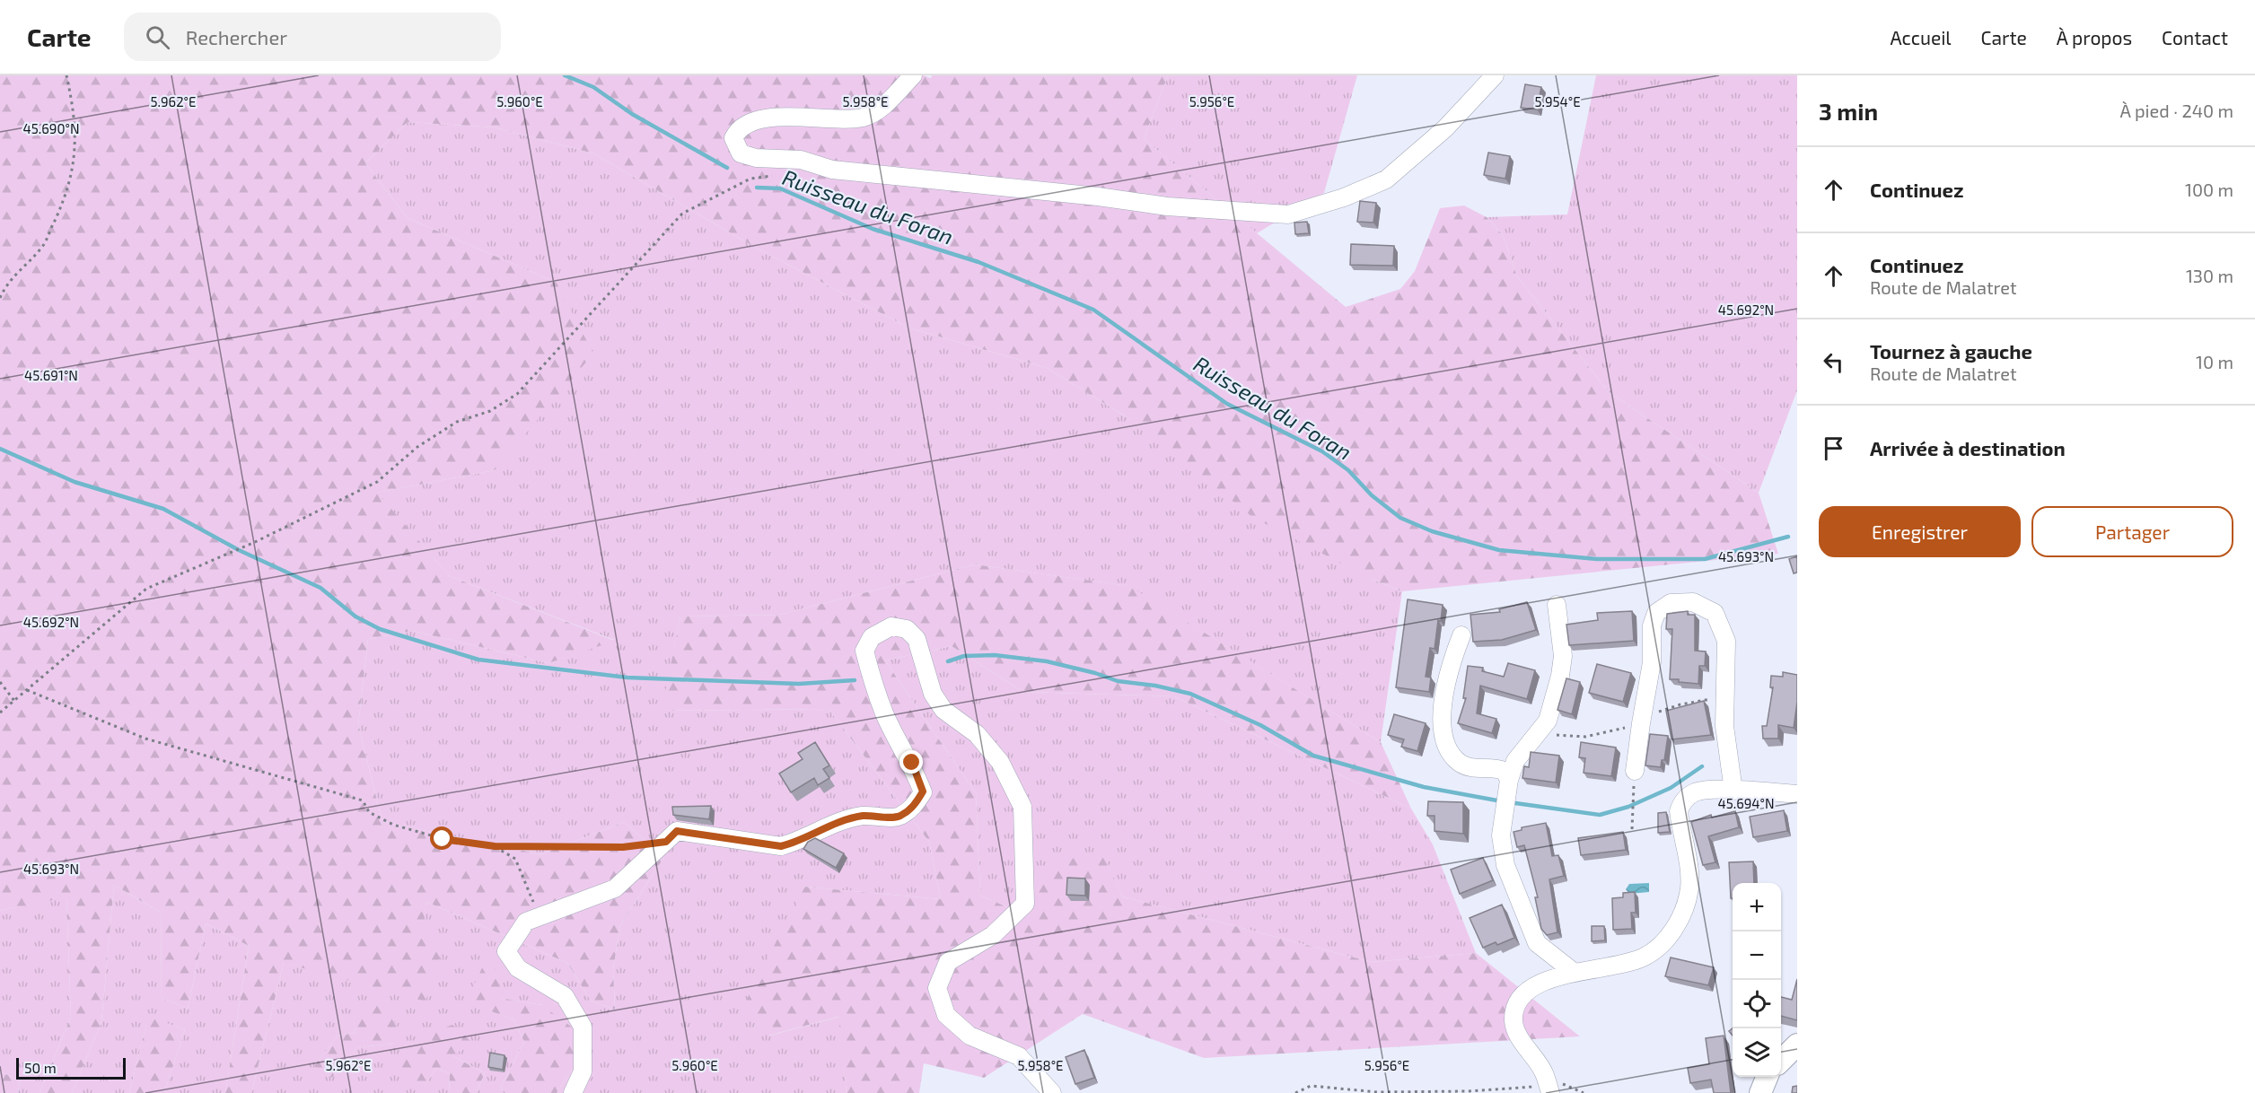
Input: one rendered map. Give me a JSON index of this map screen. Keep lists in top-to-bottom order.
{
  "water": ["Ruisseau du Foran"],
  "scale_bar": "50 m",
  "page": {
    "header": "Carte",
    "search": "Rechercher",
    "nav": [
      "Accueil",
      "Carte",
      "À propos",
      "Contact"
    ],
    "heading": ["3 min", "À pied · 240 m"],
    "list": [
      ["Continuez", "100 m"],
      ["Continuez", "Route de Malatret", "130 m"],
      ["Tournez à gauche", "Route de Malatret", "10 m"],
      "Arrivée à destination"
    ],
    "buttons": ["Enregistrer", "Partager"],
    "map_buttons": ["+", "−"],
    "scale": "50 m"
  },
  "coordinates": [
    "5.962°E",
    "5.960°E",
    "5.958°E",
    "5.956°E",
    "5.954°E",
    "45.690°N",
    "45.692°N",
    "45.691°N",
    "45.693°N",
    "45.694°N"
  ]
}
